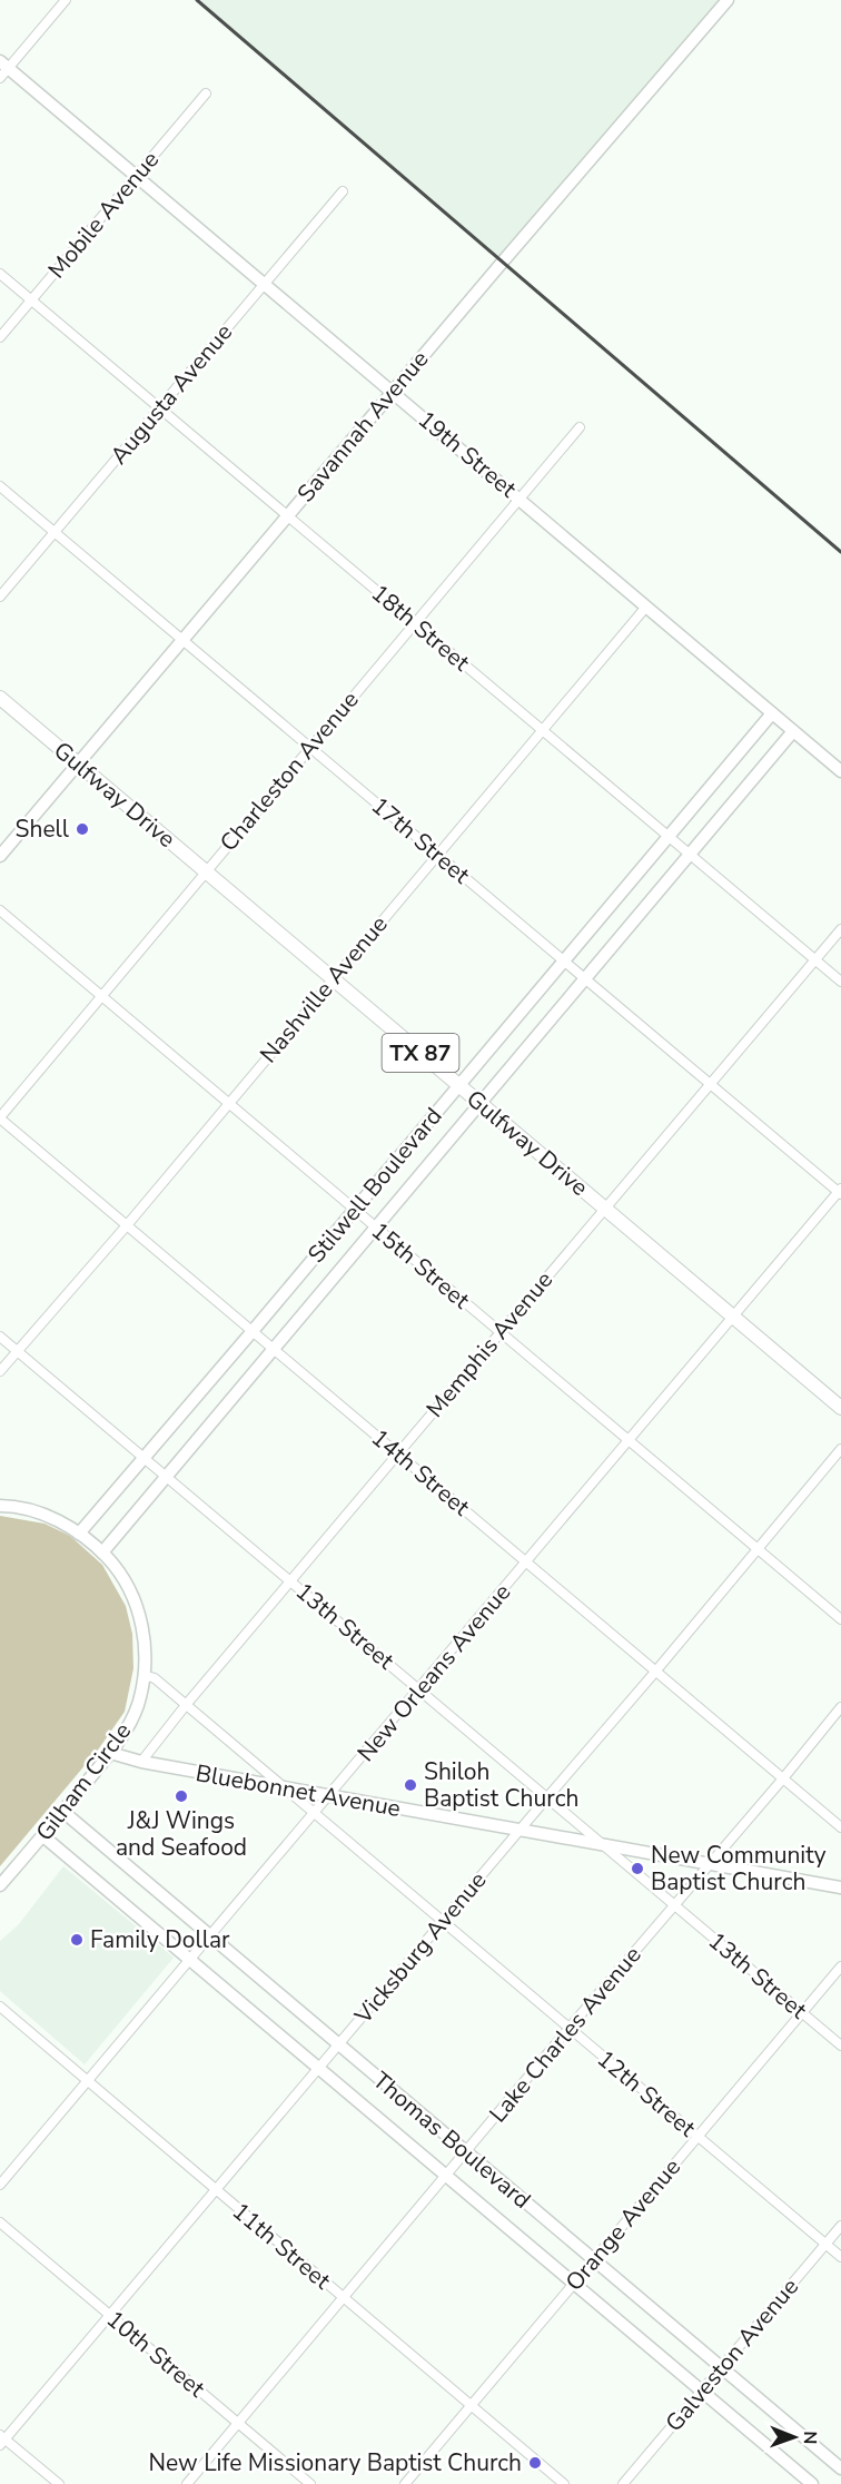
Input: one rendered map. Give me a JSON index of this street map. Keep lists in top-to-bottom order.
{
  "streets": {
    "main road": ["Gulfway Drive", "TX 87"],
    "street": [
      "Mobile Avenue",
      "Augusta Avenue",
      "Savannah Avenue",
      "19th Street",
      "18th Street",
      "Charleston Avenue",
      "17th Street",
      "Nashville Avenue",
      "Stilwell Boulevard",
      "15th Street",
      "Memphis Avenue",
      "14th Street",
      "13th Street",
      "New Orleans Avenue",
      "Gilham Circle",
      "Bluebonnet Avenue",
      "Vicksburg Avenue",
      "Lake Charles Avenue",
      "12th Street",
      "Thomas Boulevard",
      "Orange Avenue",
      "11th Street",
      "10th Street",
      "Galveston Avenue"
    ]
  },
  "crossings": [
    ["Mobile Avenue", "19th Street"],
    ["Mobile Avenue", "18th Street"],
    ["Augusta Avenue", "19th Street"],
    ["Augusta Avenue", "18th Street"],
    ["Augusta Avenue", "17th Street"],
    ["Savannah Avenue", "19th Street"],
    ["Savannah Avenue", "18th Street"],
    ["Savannah Avenue", "Gulfway Drive"],
    ["Savannah Avenue", "17th Street"],
    ["19th Street", "Charleston Avenue"],
    ["19th Street", "Nashville Avenue"],
    ["19th Street", "Stilwell Boulevard"],
    ["18th Street", "Charleston Avenue"],
    ["18th Street", "Nashville Avenue"],
    ["18th Street", "Stilwell Boulevard"],
    ["18th Street", "Memphis Avenue"],
    ["Charleston Avenue", "Gulfway Drive"],
    ["Charleston Avenue", "17th Street"],
    ["Charleston Avenue", "15th Street"],
    ["Charleston Avenue", "14th Street"],
    ["Gulfway Drive", "Nashville Avenue"],
    ["Gulfway Drive", "Stilwell Boulevard"],
    ["Gulfway Drive", "Memphis Avenue"],
    ["Gulfway Drive", "New Orleans Avenue"],
    ["17th Street", "Nashville Avenue"],
    ["17th Street", "Stilwell Boulevard"],
    ["17th Street", "Memphis Avenue"],
    ["17th Street", "New Orleans Avenue"],
    ["Nashville Avenue", "15th Street"],
    ["Nashville Avenue", "14th Street"],
    ["Nashville Avenue", "13th Street"],
    ["Stilwell Boulevard", "15th Street"],
    ["Stilwell Boulevard", "14th Street"],
    ["Stilwell Boulevard", "13th Street"],
    ["Stilwell Boulevard", "Gilham Circle"],
    ["15th Street", "Memphis Avenue"],
    ["15th Street", "New Orleans Avenue"],
    ["15th Street", "Vicksburg Avenue"],
    ["Memphis Avenue", "14th Street"],
    ["Memphis Avenue", "13th Street"],
    ["Memphis Avenue", "Bluebonnet Avenue"],
    ["Memphis Avenue", "12th Street"],
    ["14th Street", "New Orleans Avenue"],
    ["14th Street", "Vicksburg Avenue"],
    ["14th Street", "Lake Charles Avenue"],
    ["13th Street", "New Orleans Avenue"],
    ["13th Street", "Bluebonnet Avenue"],
    ["13th Street", "Vicksburg Avenue"],
    ["13th Street", "Lake Charles Avenue"],
    ["13th Street", "Orange Avenue"],
    ["New Orleans Avenue", "Bluebonnet Avenue"],
    ["New Orleans Avenue", "12th Street"],
    ["New Orleans Avenue", "Thomas Boulevard"],
    ["New Orleans Avenue", "11th Street"],
    ["Gilham Circle", "Bluebonnet Avenue"],
    ["Gilham Circle", "12th Street"],
    ["Gilham Circle", "Thomas Boulevard"],
    ["Bluebonnet Avenue", "Vicksburg Avenue"],
    ["Bluebonnet Avenue", "Lake Charles Avenue"],
    ["Bluebonnet Avenue", "12th Street"],
    ["Vicksburg Avenue", "12th Street"],
    ["Vicksburg Avenue", "Thomas Boulevard"],
    ["Vicksburg Avenue", "11th Street"],
    ["Vicksburg Avenue", "10th Street"],
    ["Lake Charles Avenue", "12th Street"],
    ["Lake Charles Avenue", "Thomas Boulevard"],
    ["Lake Charles Avenue", "11th Street"],
    ["Lake Charles Avenue", "10th Street"],
    ["12th Street", "Orange Avenue"],
    ["12th Street", "Galveston Avenue"],
    ["Thomas Boulevard", "Orange Avenue"],
    ["Thomas Boulevard", "Galveston Avenue"],
    ["Orange Avenue", "11th Street"]
  ],
  "places": [
    "Shell",
    "Shiloh Baptist Church",
    "J&J Wings and Seafood",
    "New Community Baptist Church",
    "Family Dollar",
    "New Life Missionary Baptist Church"
  ],
  "north": "right"
}
